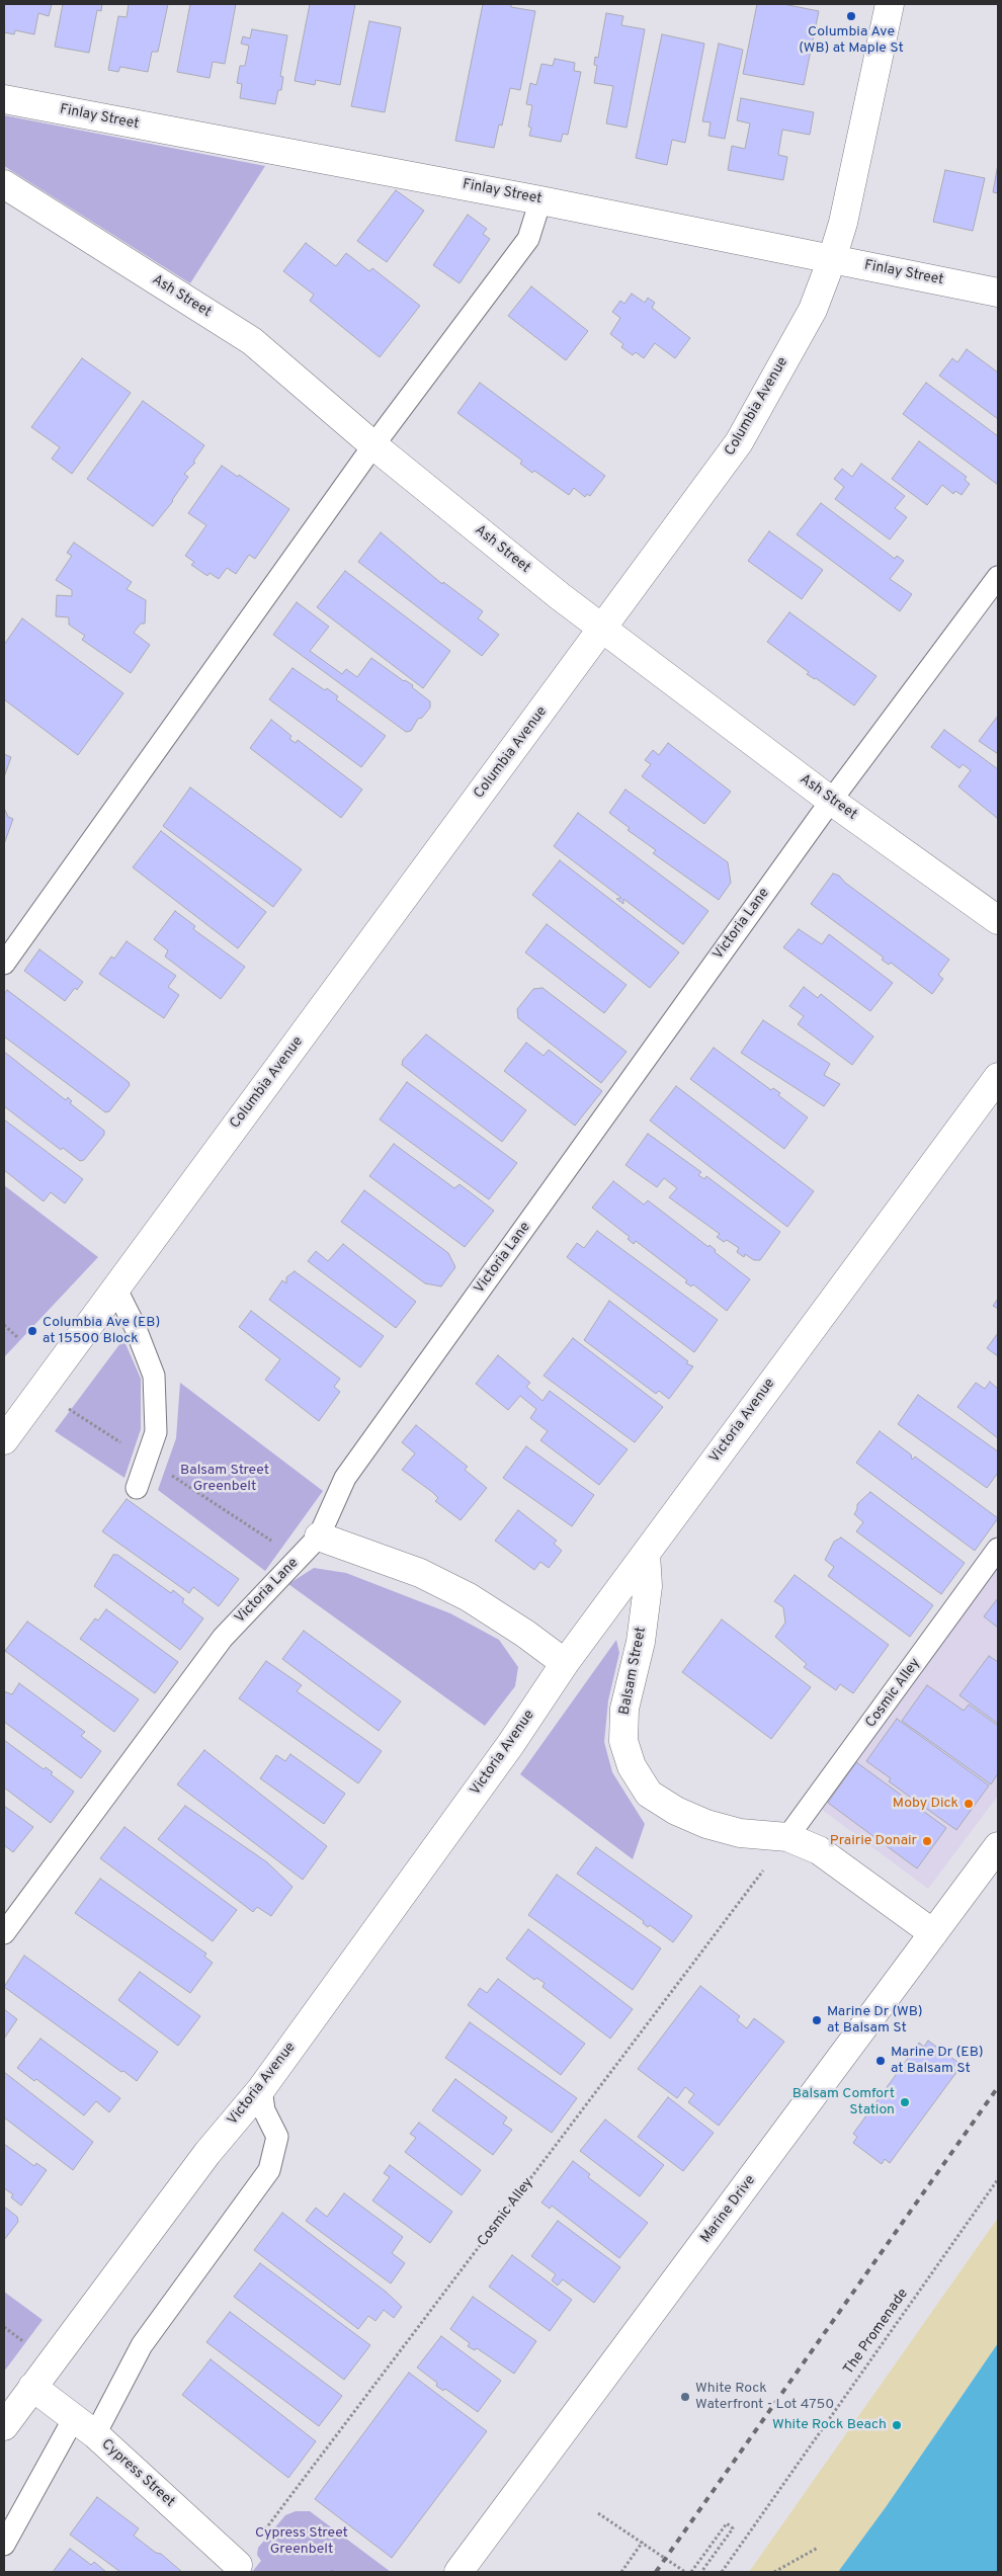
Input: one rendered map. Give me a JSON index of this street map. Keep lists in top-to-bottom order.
{
  "streets": {
    "street": [
      "Finlay Street",
      "Ash Street",
      "Columbia Avenue",
      "Victoria Avenue",
      "Balsam Street",
      "Marine Drive",
      "Cypress Street"
    ],
    "lane": ["Victoria Lane", "Cosmic Alley"],
    "path": ["The Promenade"]
  },
  "crossings": [
    ["Finlay Street", "Columbia Avenue"],
    ["Ash Street", "Columbia Avenue"],
    ["Ash Street", "Victoria Lane"],
    ["Victoria Avenue", "Balsam Street"],
    ["Victoria Avenue", "Cypress Street"],
    ["Balsam Street", "Cosmic Alley"],
    ["Balsam Street", "Marine Drive"]
  ],
  "parks": ["Balsam Street Greenbelt", "Cypress Street Greenbelt"],
  "places": [
    "Columbia Ave (WB) at Maple St",
    "Columbia Ave (EB) at 15500 Block",
    "Moby Dick",
    "Prairie Donair",
    "Marine Dr (WB) at Balsam St",
    "Marine Dr (EB) at Balsam St",
    "Balsam Comfort Station",
    "White Rock Waterfront - Lot 4750",
    "White Rock Beach"
  ]
}
